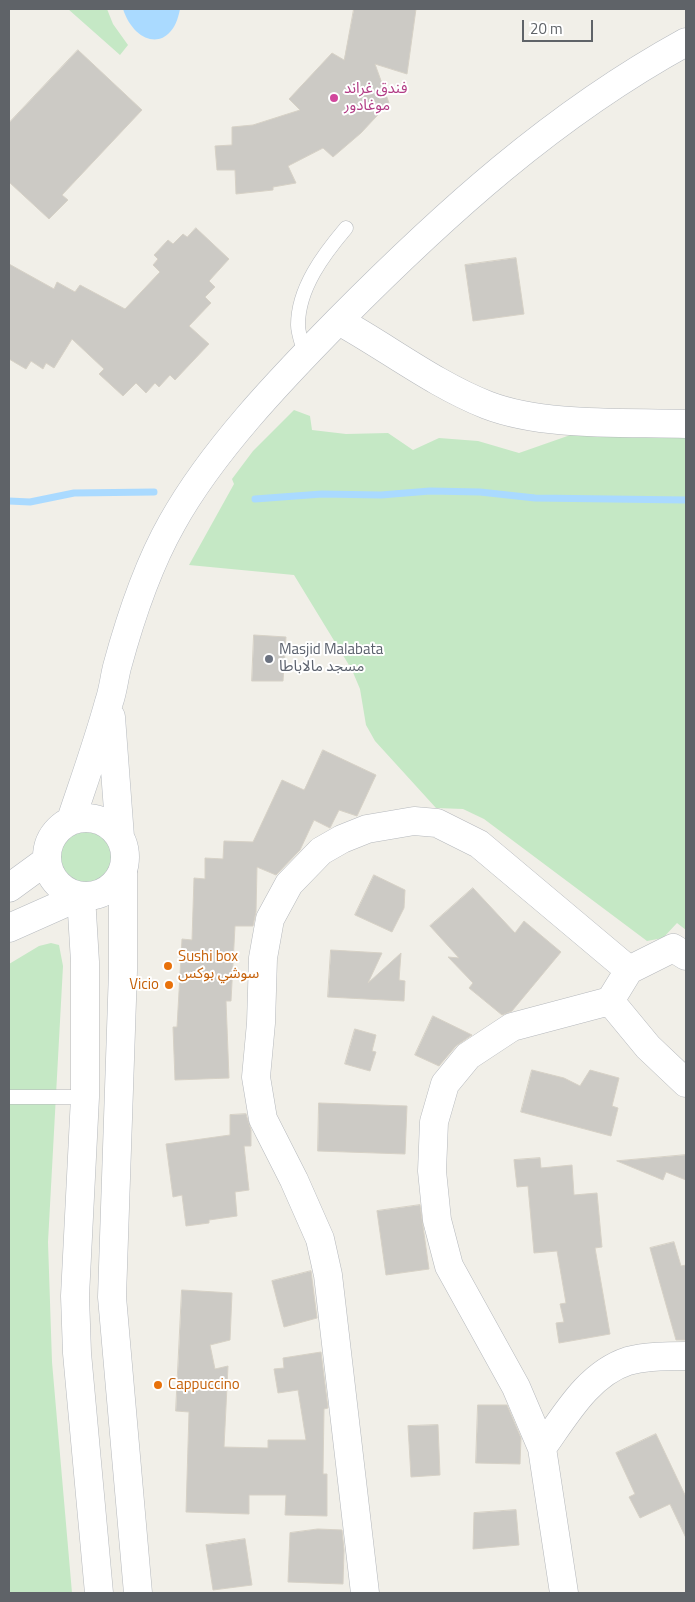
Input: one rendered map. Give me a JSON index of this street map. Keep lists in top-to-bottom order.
{
  "places": [
    "فندق غراند موغادور",
    "Masjid Malabata مسجد مالاباطا",
    "Sushi box سوشي بوكس",
    "Vicio",
    "Cappuccino"
  ],
  "scale_bar": "20 m"
}
